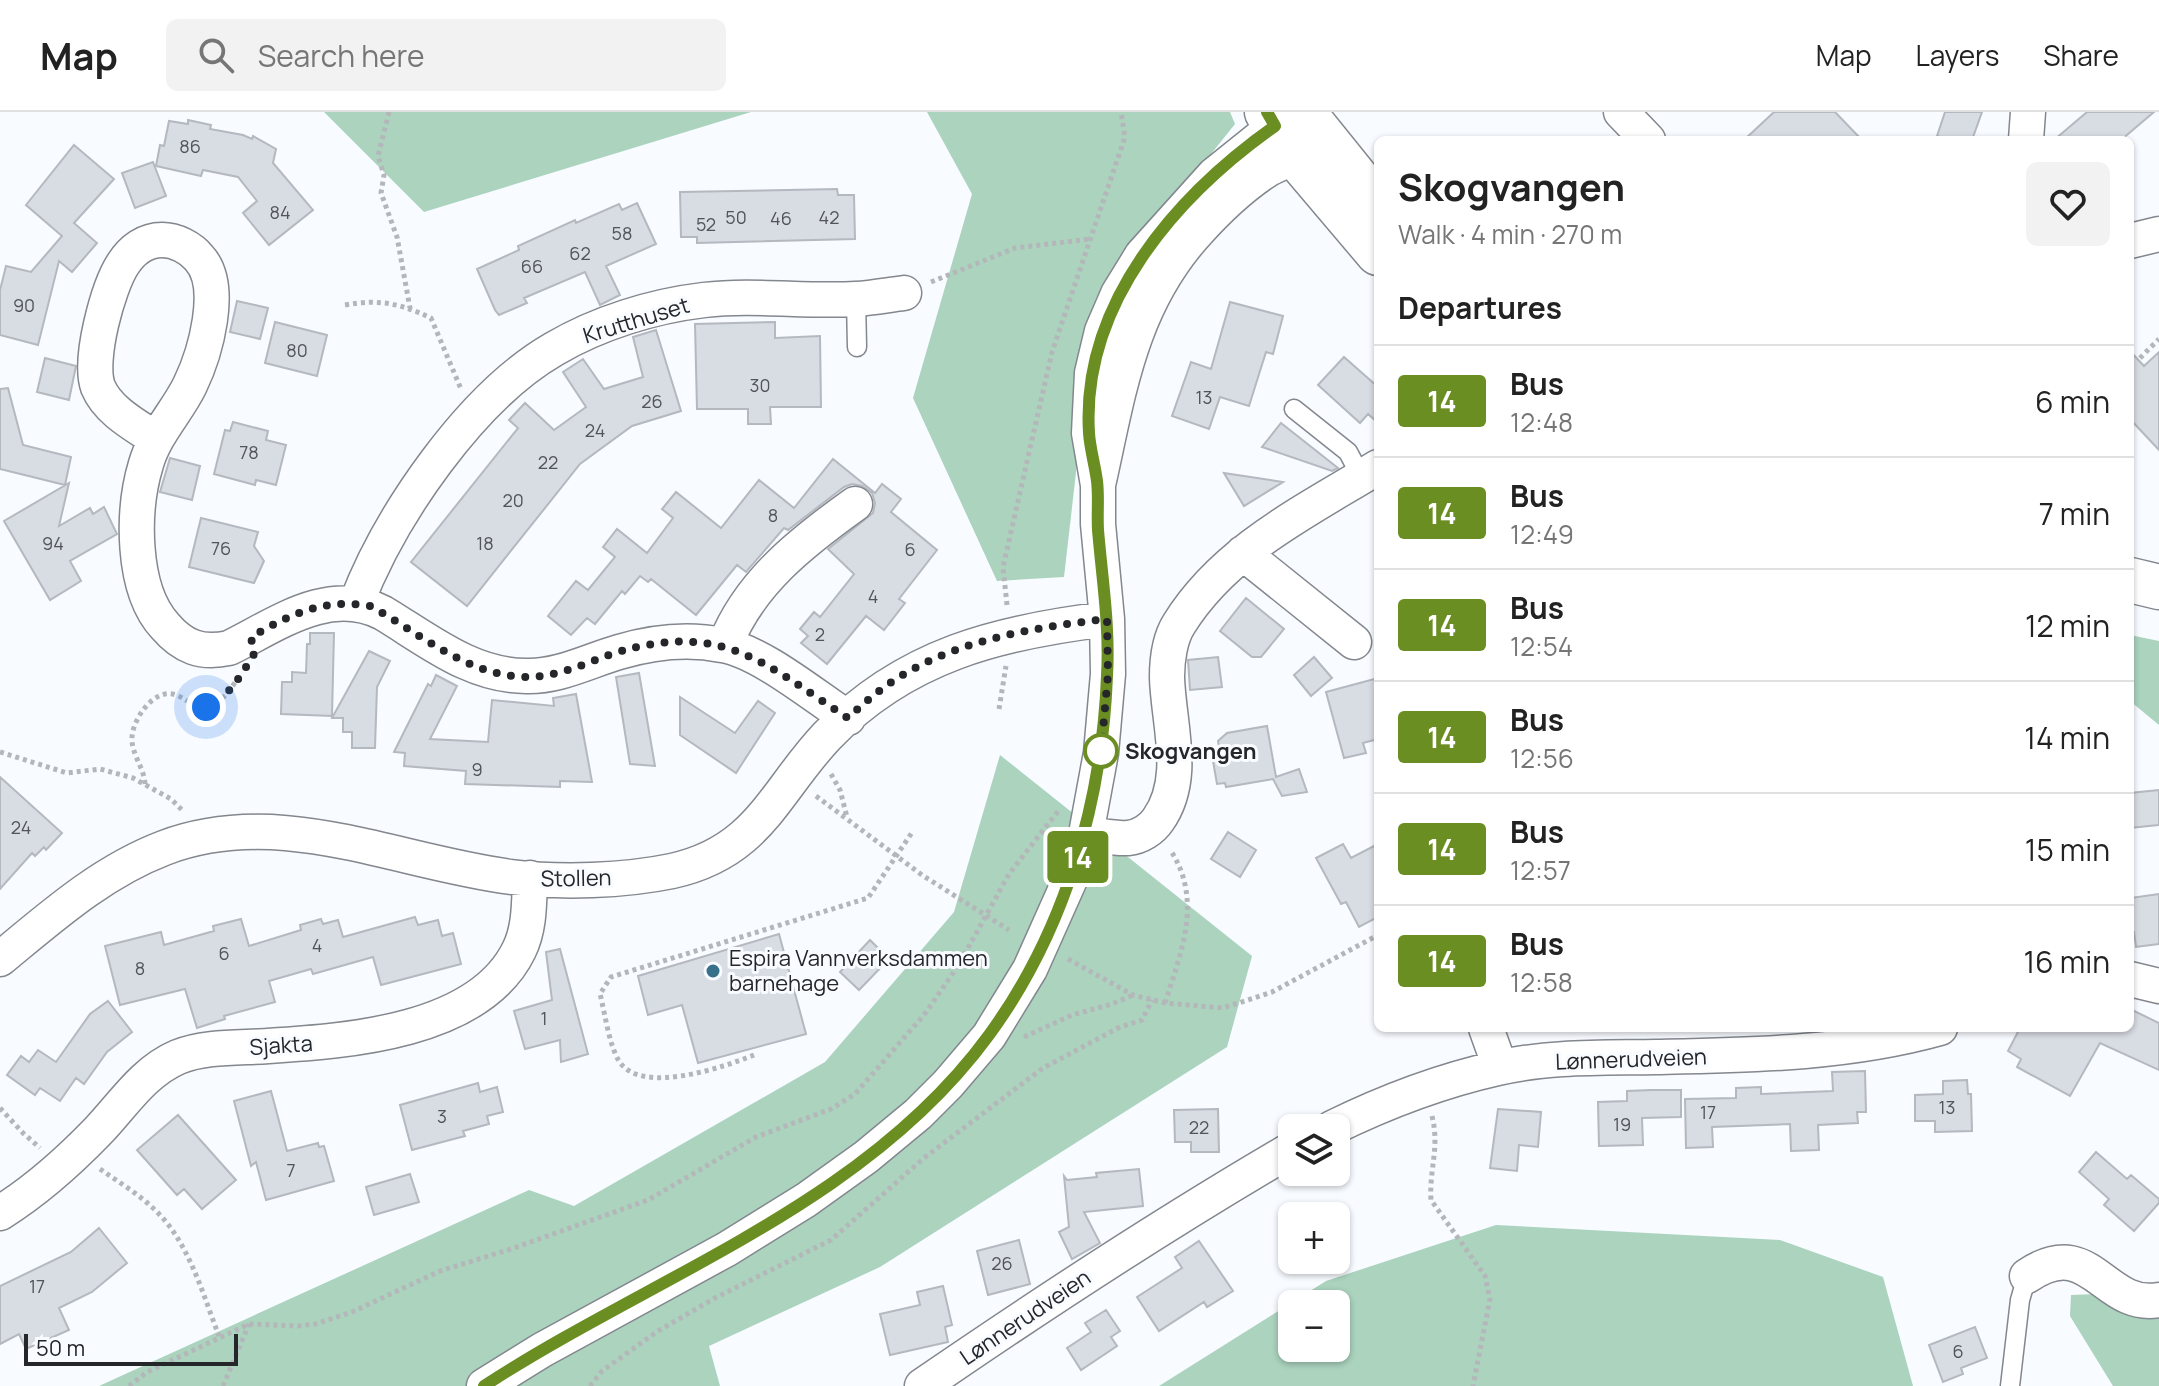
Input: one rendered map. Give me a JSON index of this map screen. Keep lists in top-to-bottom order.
{
  "streets": {
    "street": [
      "Krutthuset",
      "Stollen",
      "Sjakta",
      "Lønnerudveien"
    ]
  },
  "crossings": [
    ["Stollen", "Sjakta"]
  ],
  "places": ["Skogvangen", "Espira Vannverksdammen barnehage"],
  "lines": ["bus line 14"],
  "house_numbers": [
    "86",
    "84",
    "50",
    "42",
    "46",
    "52",
    "58",
    "62",
    "66",
    "90",
    "80",
    "30",
    "13",
    "26",
    "24",
    "78",
    "22",
    "20",
    "8",
    "94",
    "18",
    "76",
    "6",
    "4",
    "2",
    "9",
    "24",
    "4",
    "6",
    "8",
    "1",
    "13",
    "17",
    "3",
    "19",
    "22",
    "7",
    "26",
    "17",
    "6"
  ],
  "scale_bar": "50 m",
  "page": {
    "header": "Map",
    "search": "Search here",
    "nav": ["Map", "Layers", "Share"],
    "on_map": "14",
    "heading": [
      ["Skogvangen", "Walk · 4 min · 270 m"],
      "Departures"
    ],
    "list": [
      {
        "mark": "14",
        "name": "Bus",
        "note": "12:48",
        "value": "6 min"
      },
      {
        "mark": "14",
        "name": "Bus",
        "note": "12:49",
        "value": "7 min"
      },
      {
        "mark": "14",
        "name": "Bus",
        "note": "12:54",
        "value": "12 min"
      },
      {
        "mark": "14",
        "name": "Bus",
        "note": "12:56",
        "value": "14 min"
      },
      {
        "mark": "14",
        "name": "Bus",
        "note": "12:57",
        "value": "15 min"
      },
      {
        "mark": "14",
        "name": "Bus",
        "note": "12:58",
        "value": "16 min"
      }
    ],
    "map_buttons": ["+", "−"],
    "scale": "50 m"
  }
}
